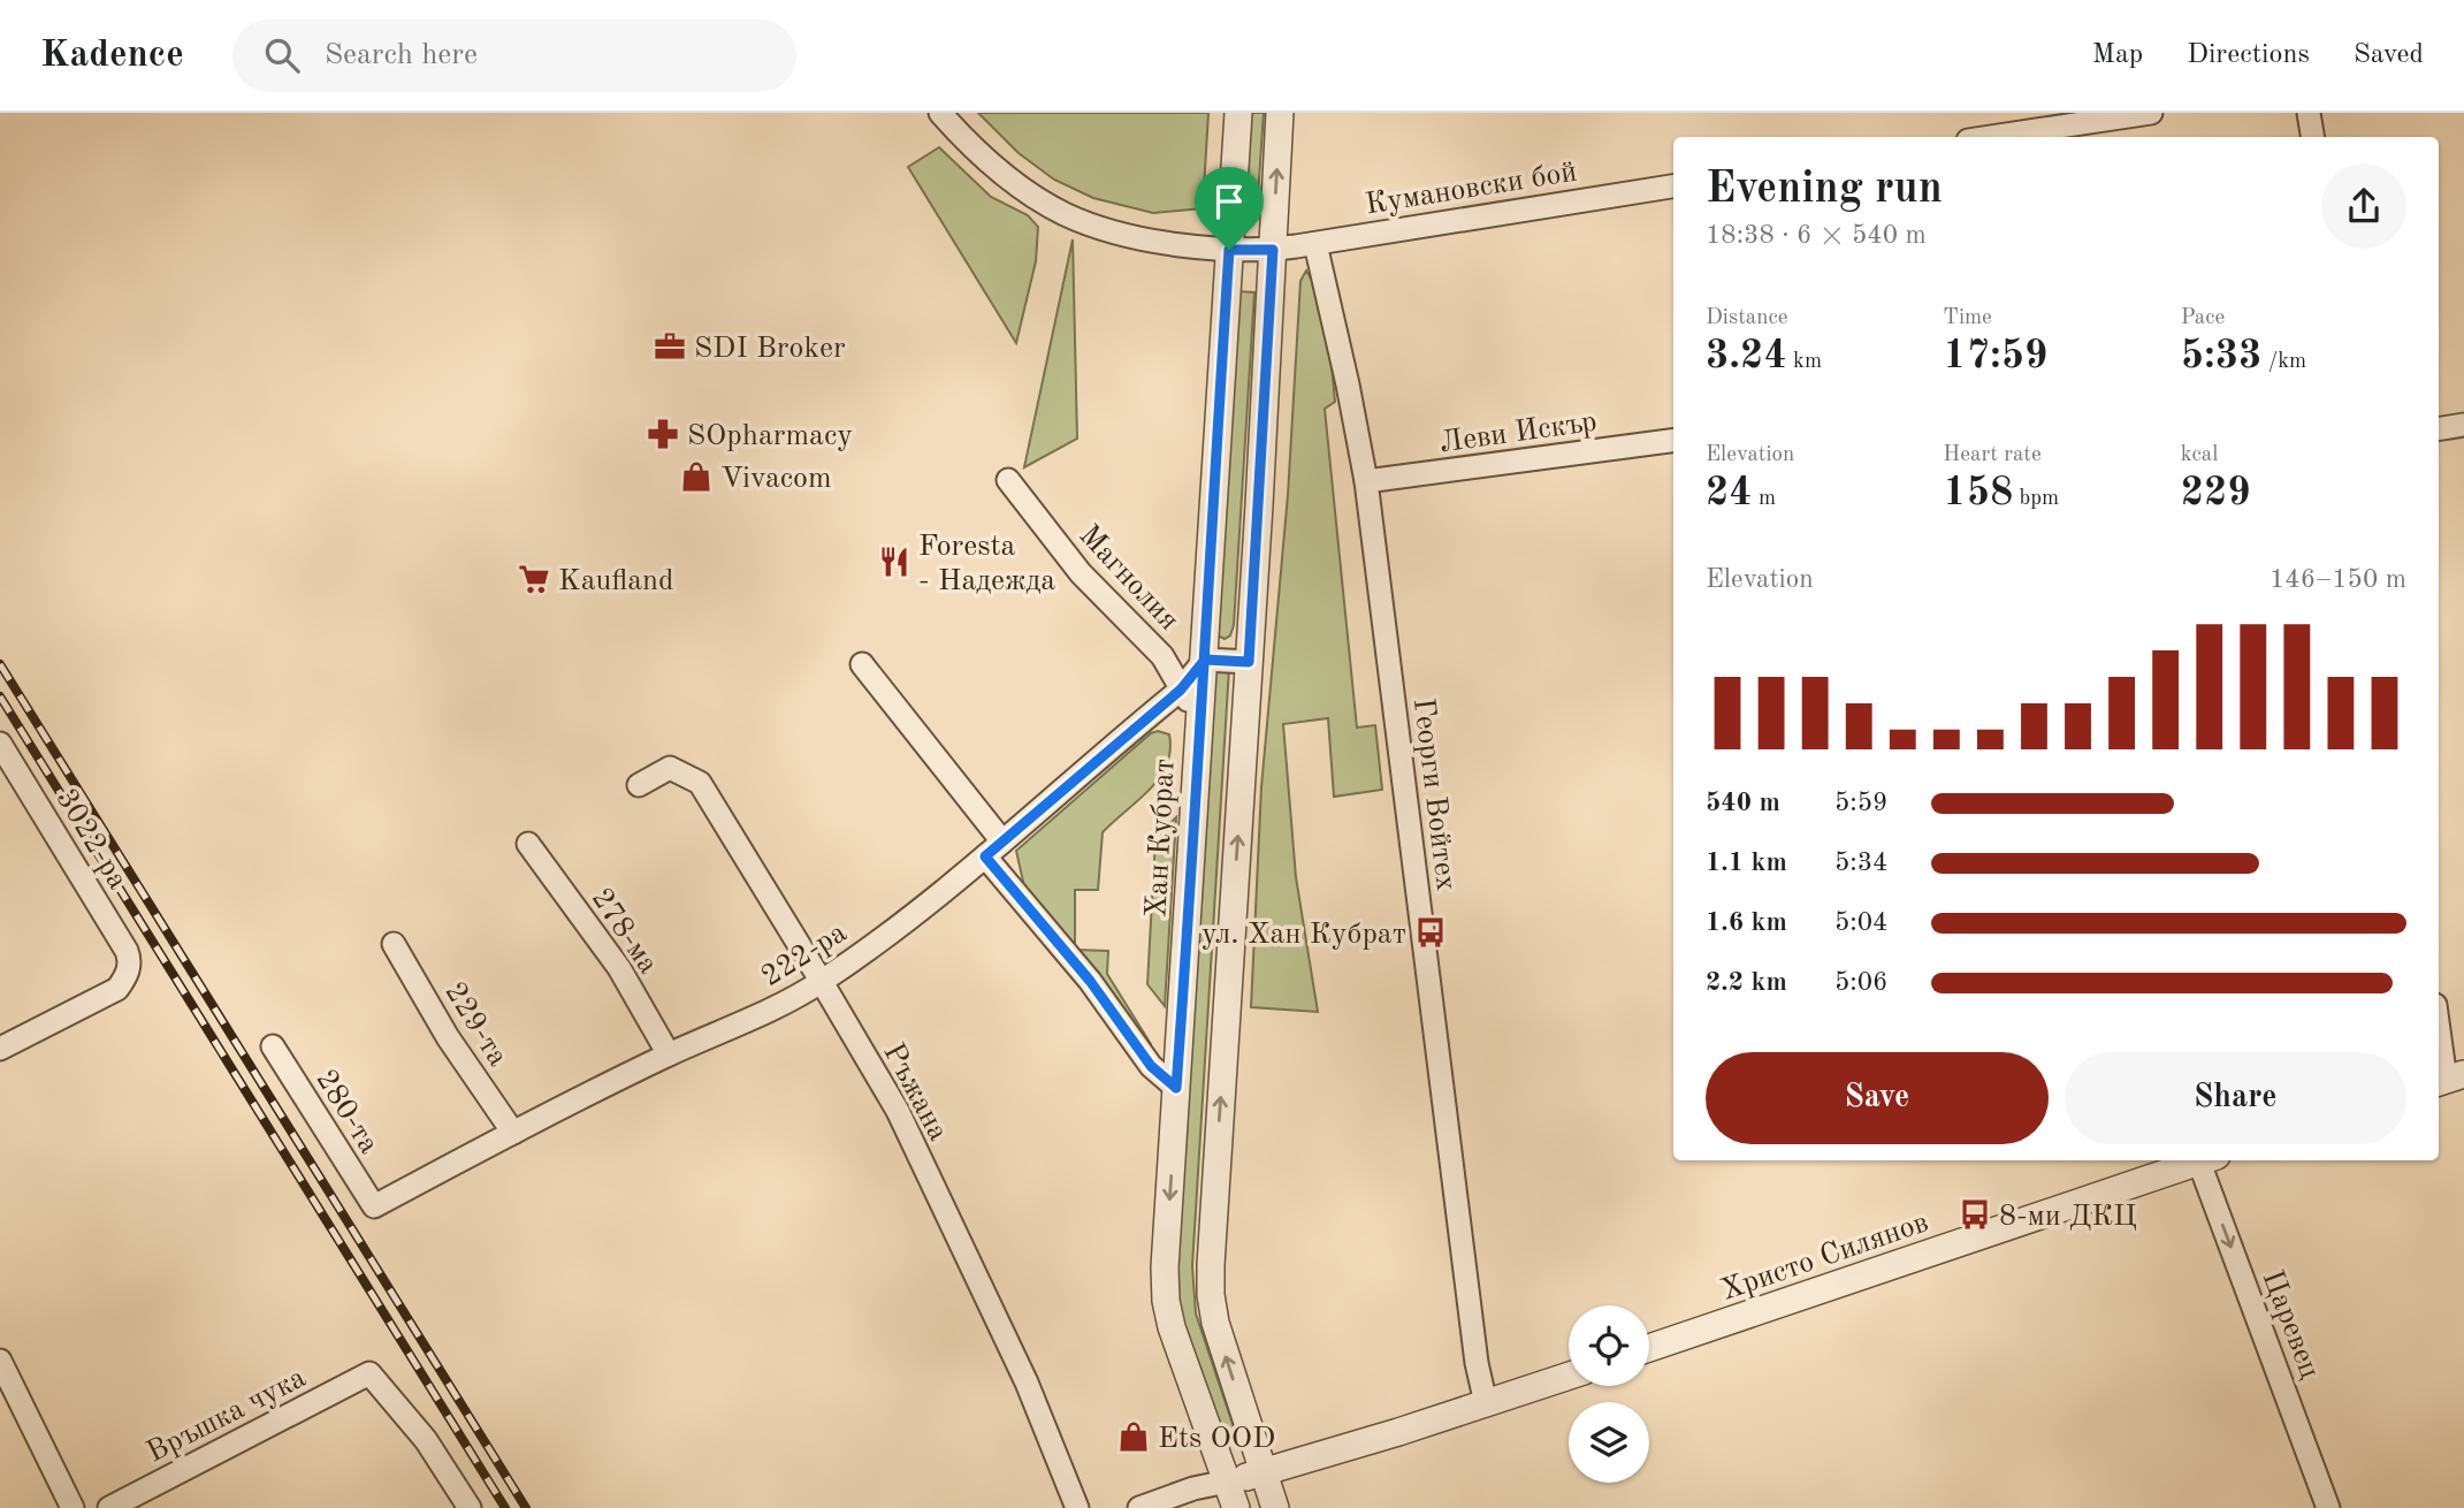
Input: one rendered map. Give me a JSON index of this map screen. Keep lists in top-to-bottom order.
{
  "streets": {
    "street": [
      "Кумановски бой",
      "Леви Искър",
      "Магнолия",
      "Георги Войтех",
      "3022-ра",
      "Хан Кубрат",
      "278-ма",
      "222-ра",
      "229-та",
      "Ръжана",
      "280-та",
      "Христо Силянов",
      "Царевец",
      "Връшка чука"
    ]
  },
  "crossings": [
    ["Кумановски бой", "Георги Войтех"],
    ["Кумановски бой", "Хан Кубрат"],
    ["Леви Искър", "Георги Войтех"],
    ["Магнолия", "Хан Кубрат"],
    ["Магнолия", "222-ра"],
    ["Хан Кубрат", "222-ра"],
    ["278-ма", "222-ра"],
    ["222-ра", "229-та"],
    ["222-ра", "Ръжана"],
    ["222-ра", "280-та"]
  ],
  "one_way": ["Царевец"],
  "places": {
    "office": ["SDI Broker"],
    "pharmacy": ["SOpharmacy"],
    "shop": ["Vivacom", "Ets OOD"],
    "restaurant": ["Foresta - Надежда"],
    "supermarket": ["Kaufland"],
    "bus stop": ["ул. Хан Кубрат", "8-ми ДКЦ"]
  },
  "page": {
    "header": "Kadence",
    "search": "Search here",
    "nav": ["Map", "Directions", "Saved"],
    "heading": ["Evening run", "18:38 · 6 × 540 m"],
    "stats": [
      ["Distance", "3.24 km"],
      ["Time", "17:59"],
      ["Pace", "5:33 /km"],
      ["Elevation", "24 m"],
      ["Heart rate", "158 bpm"],
      ["kcal", "229"]
    ],
    "chart": ["Elevation", "146–150 m"],
    "list": [
      {
        "name": "540 m",
        "note": "5:59"
      },
      {
        "name": "1.1 km",
        "note": "5:34"
      },
      {
        "name": "1.6 km",
        "note": "5:04"
      },
      {
        "name": "2.2 km",
        "note": "5:06"
      }
    ],
    "buttons": ["Save", "Share"]
  }
}
